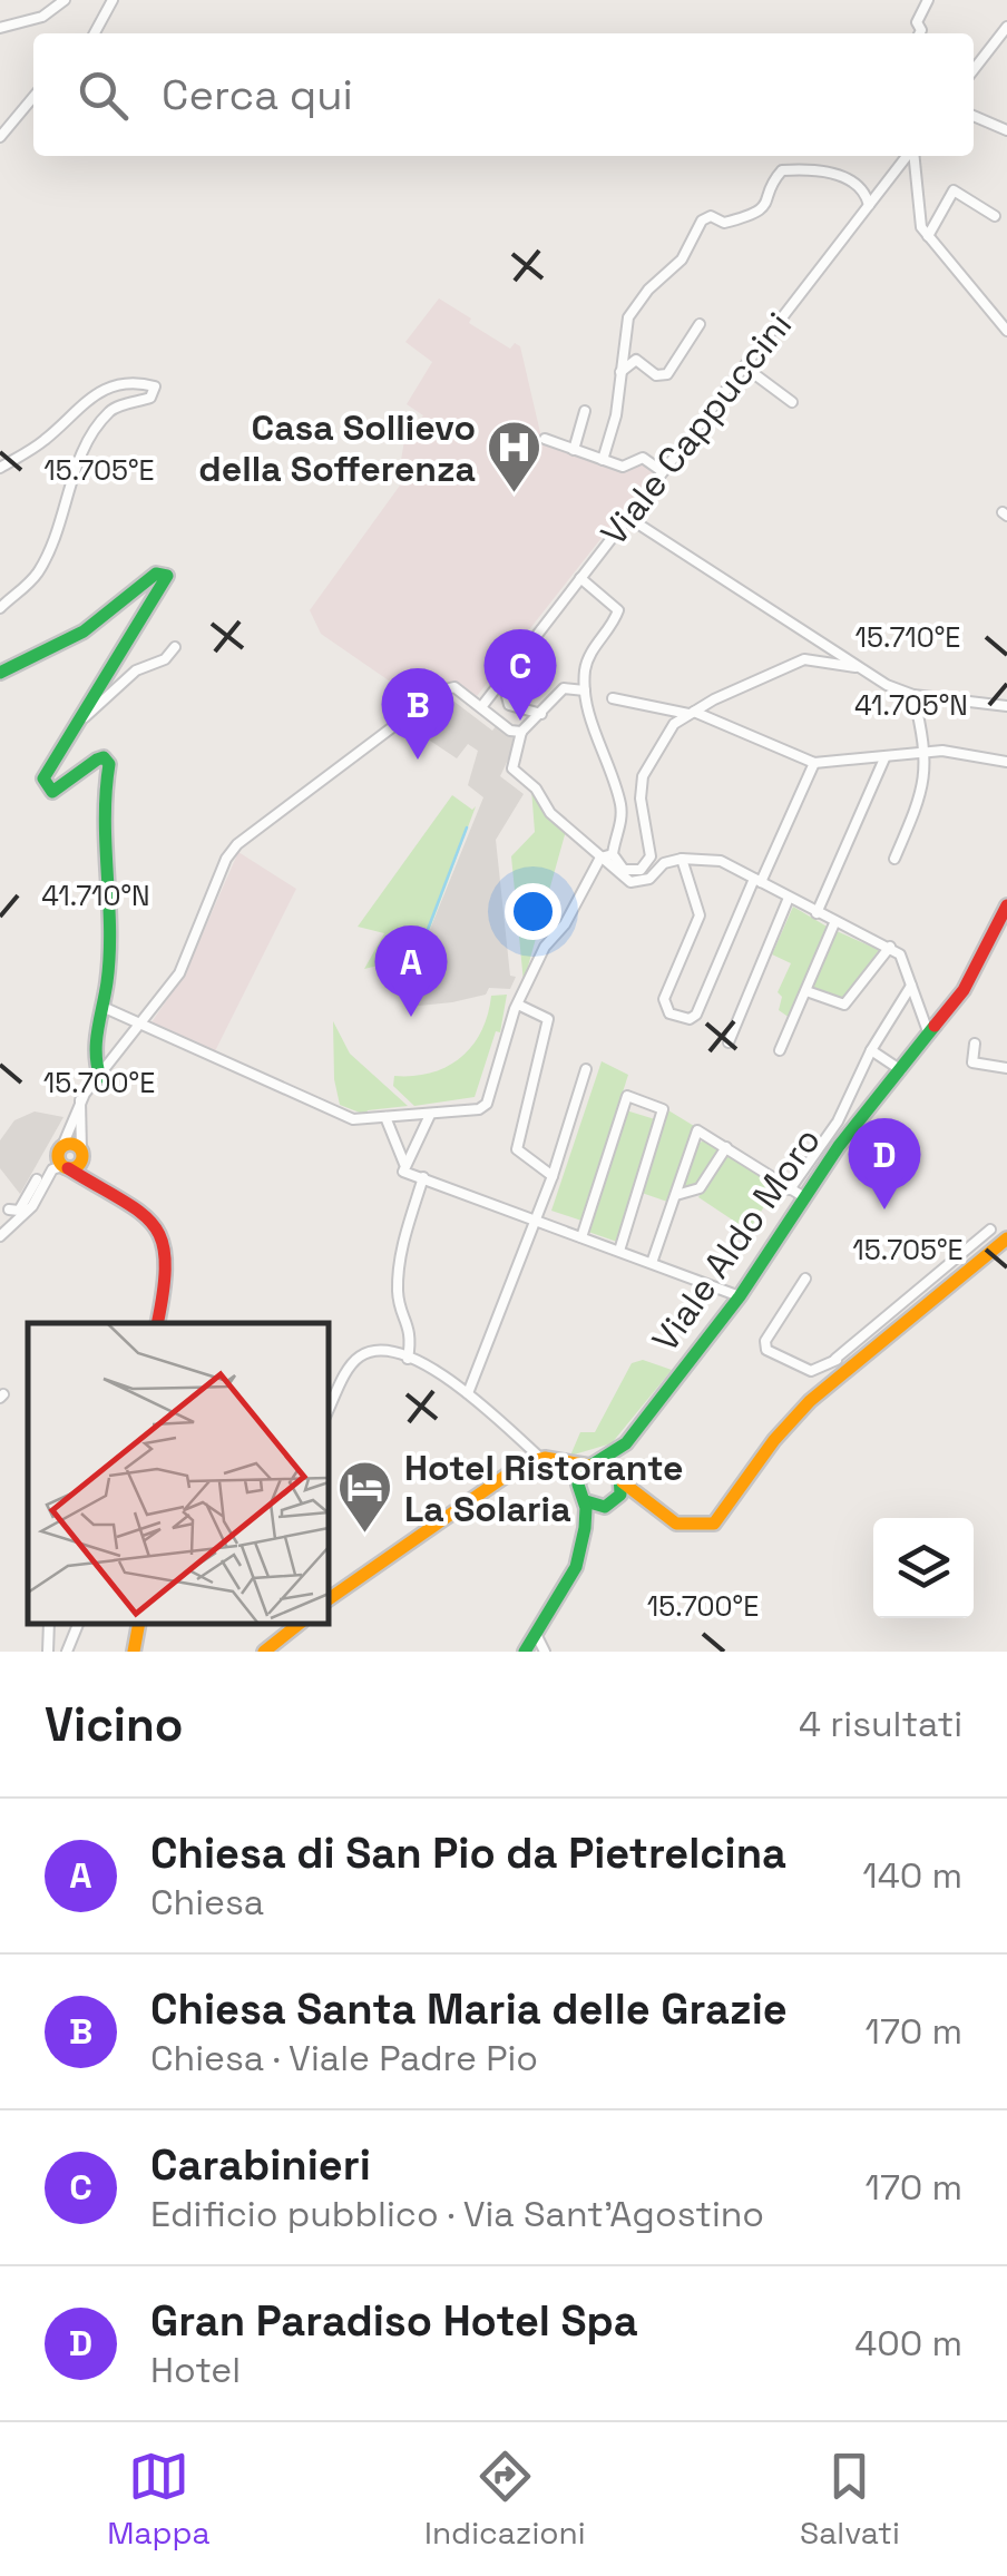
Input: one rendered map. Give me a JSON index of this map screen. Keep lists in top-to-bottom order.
{
  "streets": {
    "main road": ["Viale Aldo Moro"],
    "street": ["Viale Cappuccini"]
  },
  "places": {
    "hospital": ["Casa Sollievo della Sofferenza"],
    "hotel": ["Hotel Ristorante La Solaria"]
  },
  "page": {
    "search": "Cerca qui",
    "pins": [
      "C",
      "B",
      "A",
      "D"
    ],
    "heading": ["Vicino", "4 risultati"],
    "list": [
      {
        "mark": "A",
        "name": "Chiesa di San Pio da Pietrelcina",
        "note": "Chiesa",
        "value": "140 m"
      },
      {
        "mark": "B",
        "name": "Chiesa Santa Maria delle Grazie",
        "note": "Chiesa · Viale Padre Pio",
        "value": "170 m"
      },
      {
        "mark": "C",
        "name": "Carabinieri",
        "note": "Edificio pubblico · Via Sant'Agostino",
        "value": "170 m"
      },
      {
        "mark": "D",
        "name": "Gran Paradiso Hotel Spa",
        "note": "Hotel",
        "value": "400 m"
      }
    ],
    "nav": ["Mappa", "Indicazioni", "Salvati"]
  },
  "coordinates": [
    "15.705°E",
    "15.710°E",
    "41.705°N",
    "41.710°N",
    "15.700°E"
  ]
}
